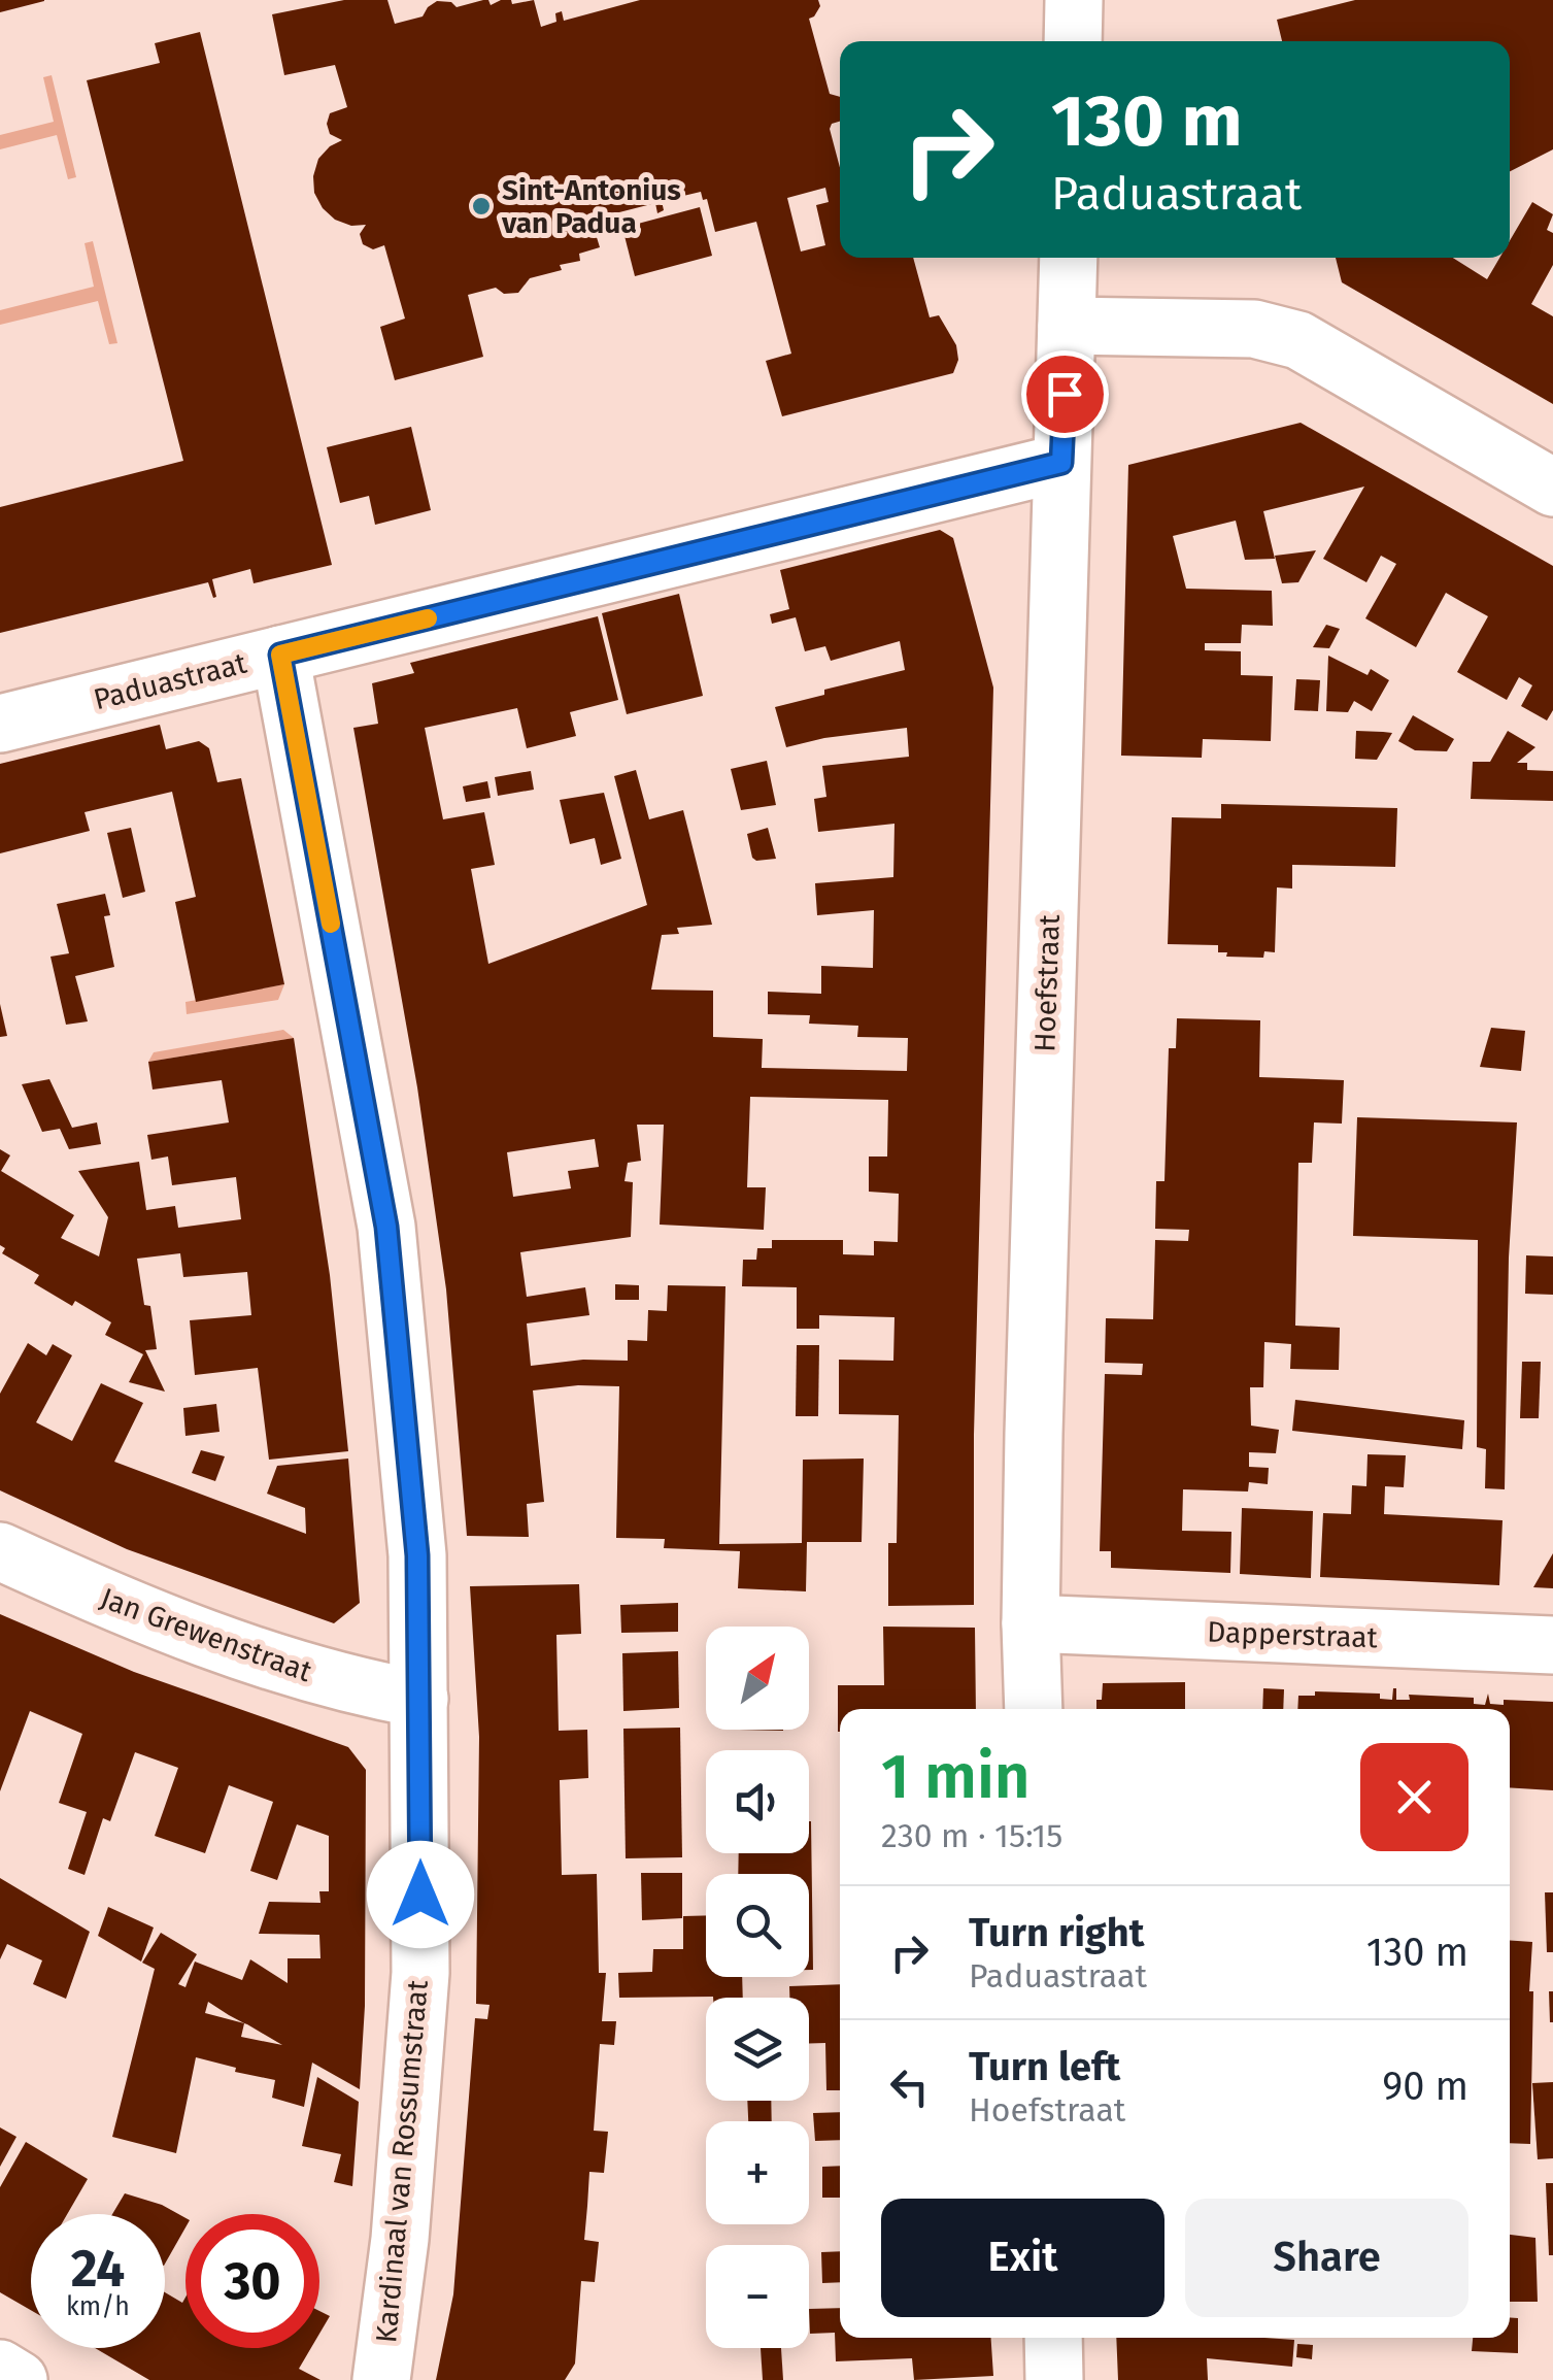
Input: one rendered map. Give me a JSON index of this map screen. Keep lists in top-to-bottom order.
{
  "streets": {
    "street": [
      "Paduastraat",
      "Hoefstraat",
      "Jan Grewenstraat",
      "Dapperstraat",
      "Kardinaal van Rossumstraat"
    ]
  },
  "crossings": [
    ["Paduastraat", "Hoefstraat"],
    ["Paduastraat", "Kardinaal van Rossumstraat"],
    ["Hoefstraat", "Dapperstraat"],
    ["Jan Grewenstraat", "Kardinaal van Rossumstraat"]
  ],
  "places": ["Sint-Antonius van Padua"],
  "north": "top right",
  "page": {
    "turn": ["130 m", "Paduastraat"],
    "map_buttons": ["+", "−"],
    "heading": ["1 min", "230 m · 15:15"],
    "list": [
      {
        "name": "Turn right",
        "note": "Paduastraat",
        "value": "130 m"
      },
      {
        "name": "Turn left",
        "note": "Hoefstraat",
        "value": "90 m"
      }
    ],
    "buttons": ["Exit", "Share"],
    "speed": "24 km/h",
    "limit": "30"
  }
}
